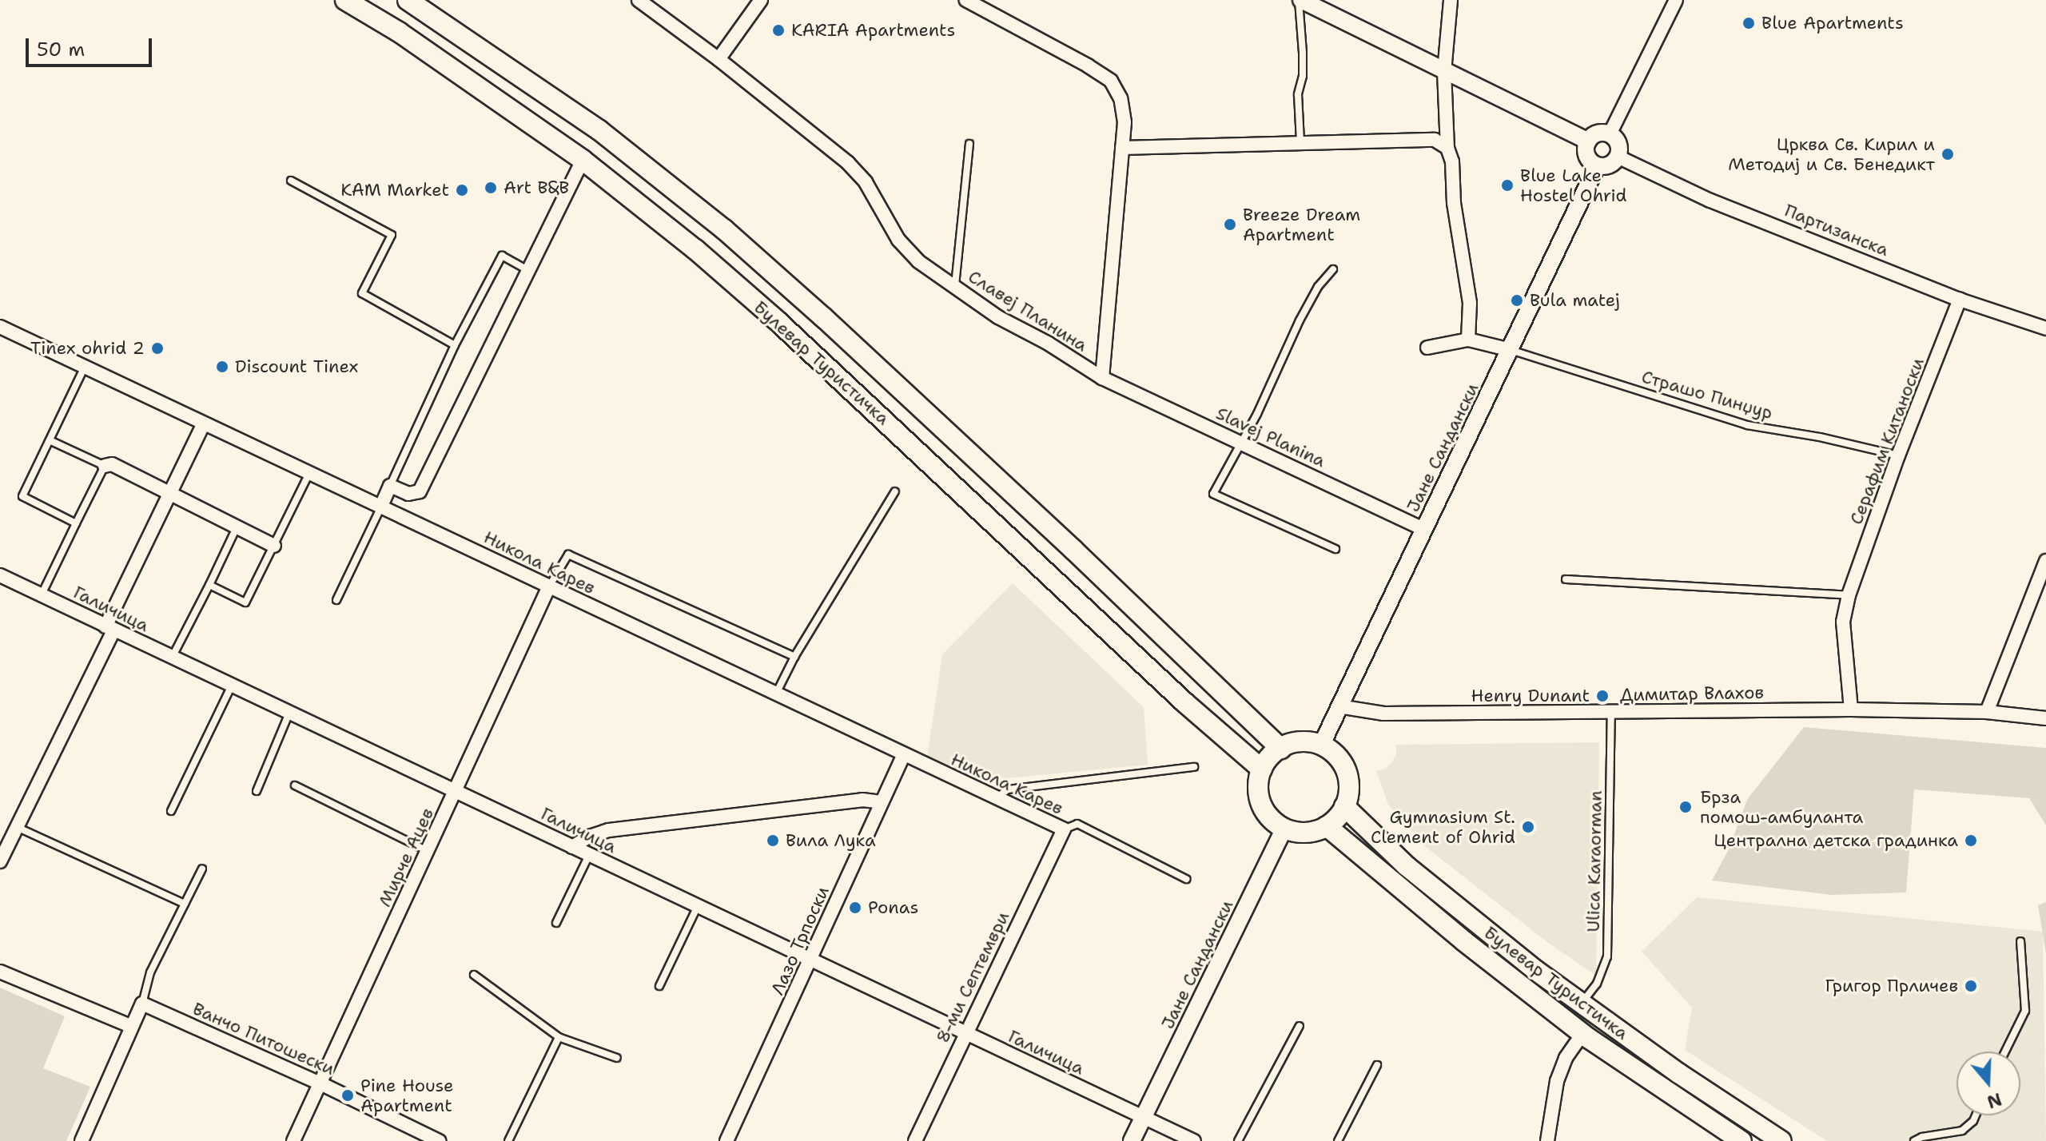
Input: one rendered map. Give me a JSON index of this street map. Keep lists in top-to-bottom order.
{
  "streets": {
    "main road": ["Булевар Туристичка"],
    "street": [
      "Партизанска",
      "Славеј Планина",
      "Slavej Planina",
      "Серафим Китаноски",
      "Јане Сандански",
      "Никола Карев",
      "Галичица",
      "Димитар Влахов",
      "Мирче Ацев",
      "Лазо Трпоски",
      "8-ми Септември",
      "Ванчо Питошески"
    ],
    "lane": ["Страшо Пинџур", "Ulica Karaorman"]
  },
  "crossings": [
    ["Партизанска", "Серафим Китаноски"],
    ["Партизанска", "Јане Сандански"],
    ["Славеј Планина", "Slavej Planina"],
    ["Булевар Туристичка", "Јане Сандански"],
    ["Булевар Туристичка", "Ulica Karaorman"],
    ["Страшо Пинџур", "Серафим Китаноски"],
    ["Страшо Пинџур", "Јане Сандански"],
    ["Slavej Planina", "Јане Сандански"],
    ["Серафим Китаноски", "Димитар Влахов"],
    ["Јане Сандански", "Галичица"],
    ["Јане Сандански", "Димитар Влахов"],
    ["Никола Карев", "Мирче Ацев"],
    ["Никола Карев", "Лазо Трпоски"],
    ["Никола Карев", "8-ми Септември"],
    ["Галичица", "Мирче Ацев"],
    ["Галичица", "Лазо Трпоски"],
    ["Галичица", "8-ми Септември"],
    ["Димитар Влахов", "Ulica Karaorman"],
    ["Мирче Ацев", "Ванчо Питошески"]
  ],
  "places": [
    "Blue Apartments",
    "KARIA Apartments",
    "Црква Св. Кирил и Методиј и Св. Бенедикт",
    "Blue Lake Hostel Ohrid",
    "Art B&B",
    "KAM Market",
    "Breeze Dream Apartment",
    "Bula matej",
    "Tinex ohrid 2",
    "Discount Tinex",
    "Henry Dunant",
    "Брза помош-амбуланта",
    "Gymnasium St. Clement of Ohrid",
    "Вила Лука",
    "Централна детска градинка",
    "Ponas",
    "Григор Прличев",
    "Pine House Apartment"
  ],
  "scale_bar": "50 m",
  "north": "bottom"
}
